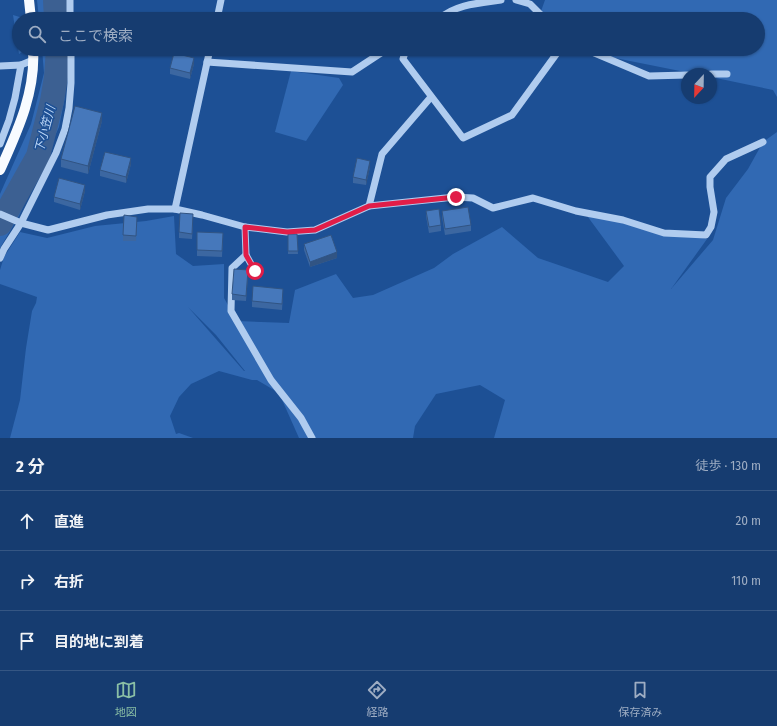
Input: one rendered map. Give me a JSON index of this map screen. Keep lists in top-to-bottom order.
{
  "water": ["下小笠川"],
  "north": "bottom",
  "page": {
    "search": "ここで検索",
    "heading": ["2 分", "徒歩 · 130 m"],
    "list": [
      ["直進", "20 m"],
      ["右折", "110 m"],
      "目的地に到着"
    ],
    "nav": ["地図", "経路", "保存済み"]
  }
}
